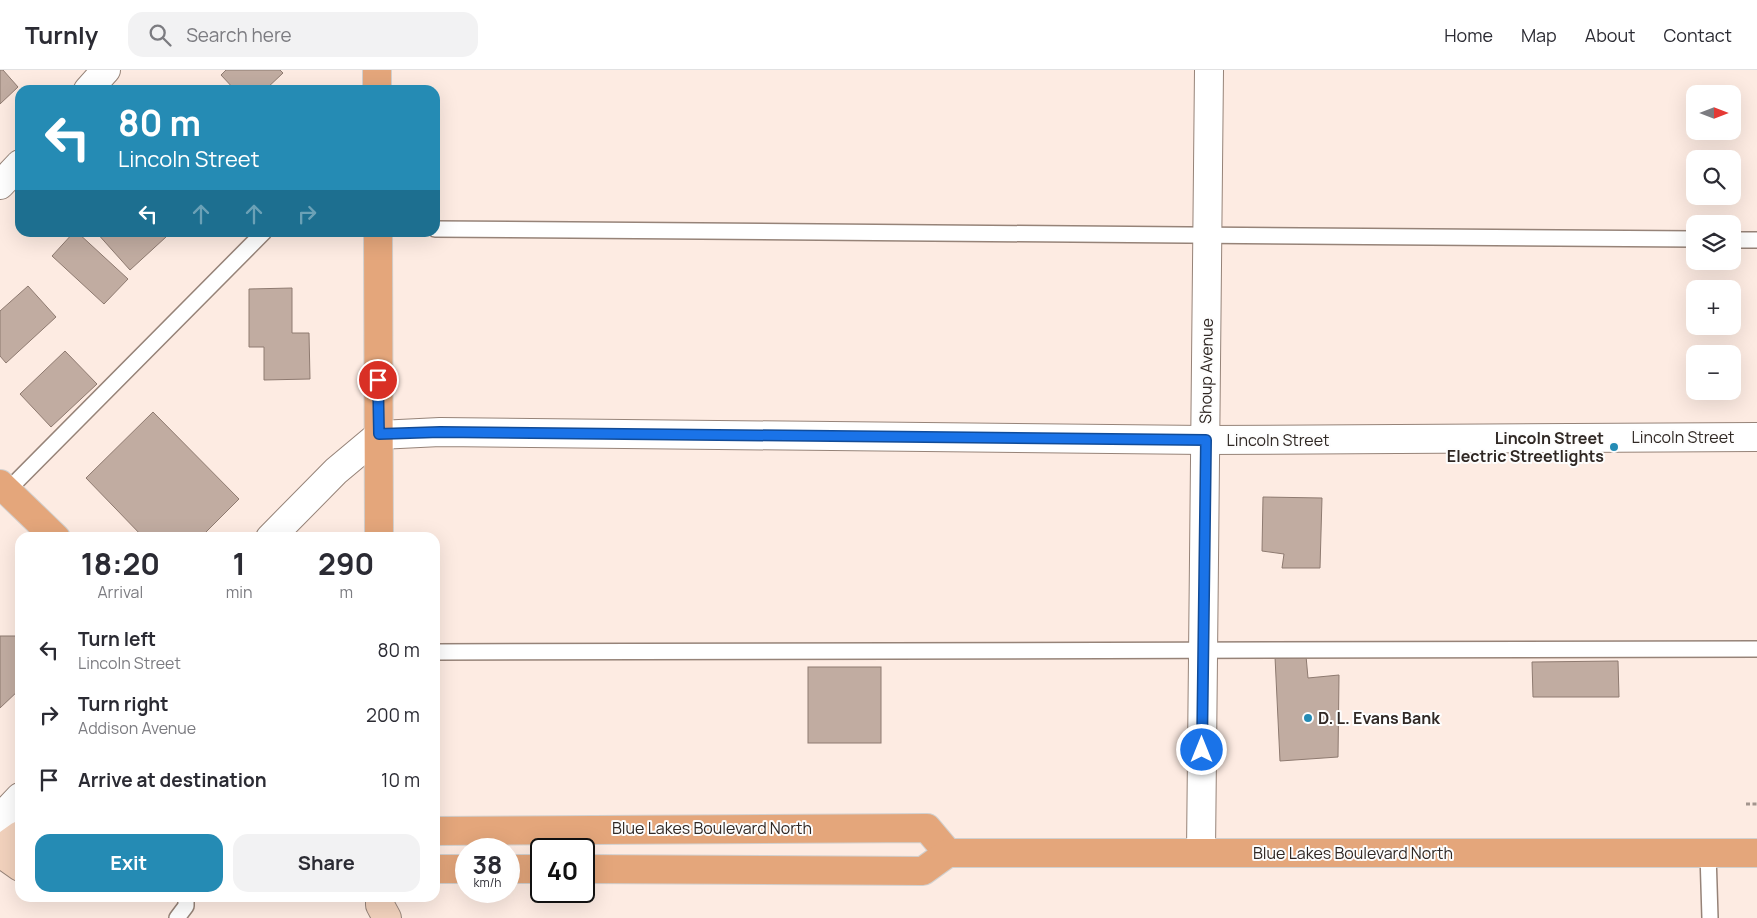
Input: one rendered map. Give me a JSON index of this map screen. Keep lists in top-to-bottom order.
{
  "streets": {
    "main road": ["Blue Lakes Boulevard North"],
    "street": ["Shoup Avenue", "Lincoln Street"]
  },
  "crossings": [
    ["Shoup Avenue", "Lincoln Street"],
    ["Shoup Avenue", "Blue Lakes Boulevard North"]
  ],
  "places": ["Lincoln Street Electric Streetlights", "D. L. Evans Bank"],
  "north": "right",
  "page": {
    "header": "Turnly",
    "search": "Search here",
    "nav": [
      "Home",
      "Map",
      "About",
      "Contact"
    ],
    "map_buttons": ["+", "−"],
    "turn": ["80 m", "Lincoln Street"],
    "eta": [
      "18:20",
      "Arrival",
      "1",
      "min",
      "290",
      "m"
    ],
    "list": [
      {
        "name": "Turn left",
        "note": "Lincoln Street",
        "value": "80 m"
      },
      {
        "name": "Turn right",
        "note": "Addison Avenue",
        "value": "200 m"
      },
      {
        "name": "Arrive at destination",
        "value": "10 m"
      }
    ],
    "buttons": ["Exit", "Share"],
    "speed": "38 km/h",
    "limit": "40"
  }
}
